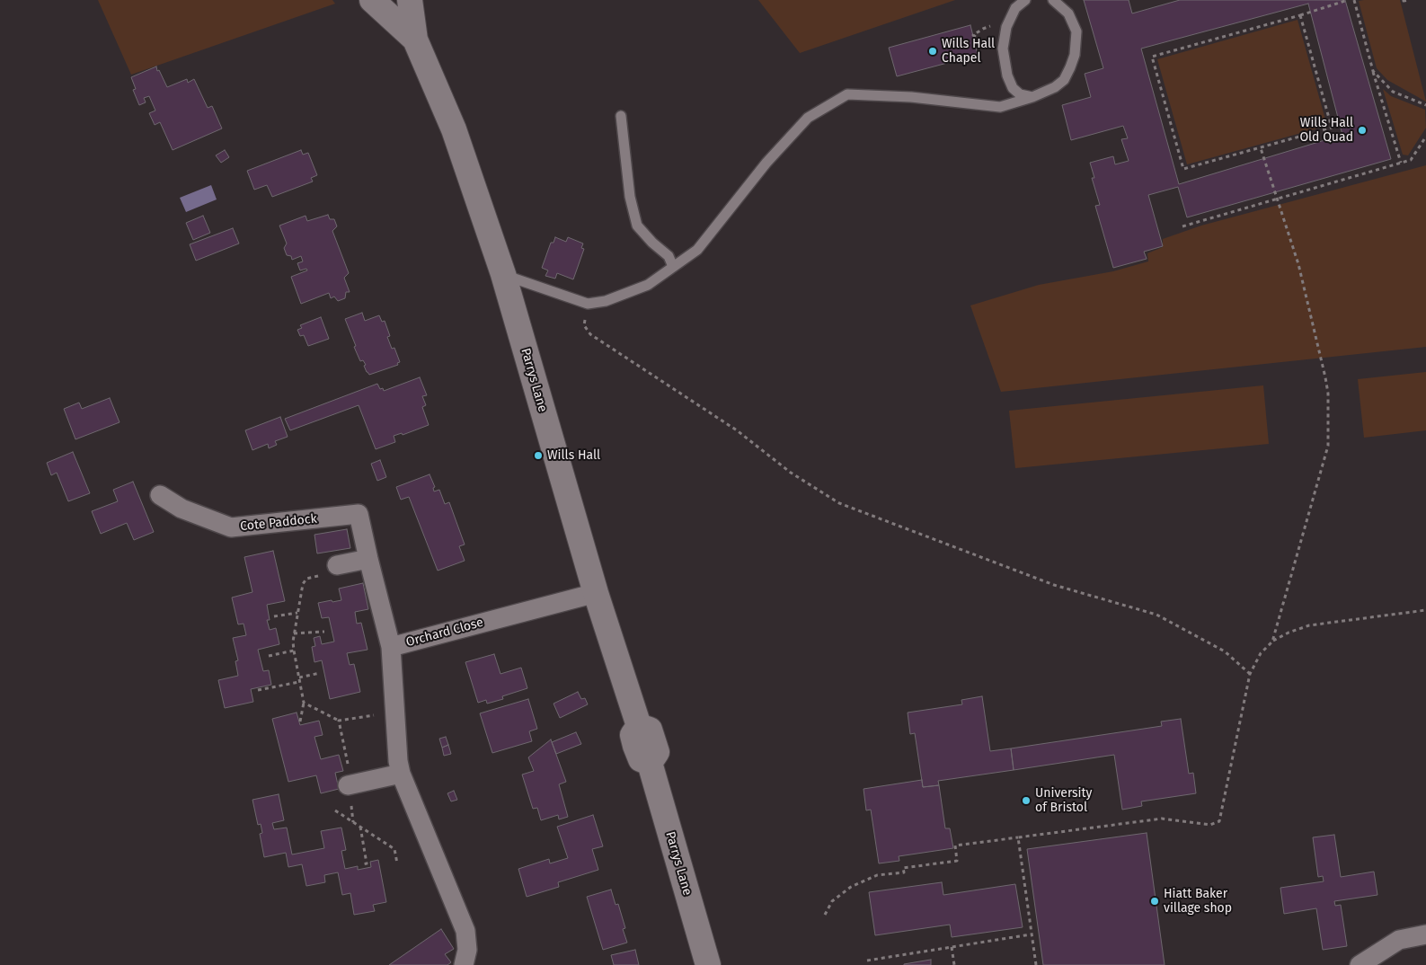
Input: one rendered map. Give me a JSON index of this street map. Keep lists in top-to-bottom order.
{
  "streets": {
    "main road": ["Parrys Lane"],
    "street": ["Cote Paddock", "Orchard Close"]
  },
  "crossings": [
    ["Parrys Lane", "Orchard Close"],
    ["Cote Paddock", "Orchard Close"]
  ],
  "places": [
    "Wills Hall Chapel",
    "Wills Hall Old Quad",
    "Wills Hall",
    "University of Bristol",
    "Hiatt Baker village shop"
  ]
}
